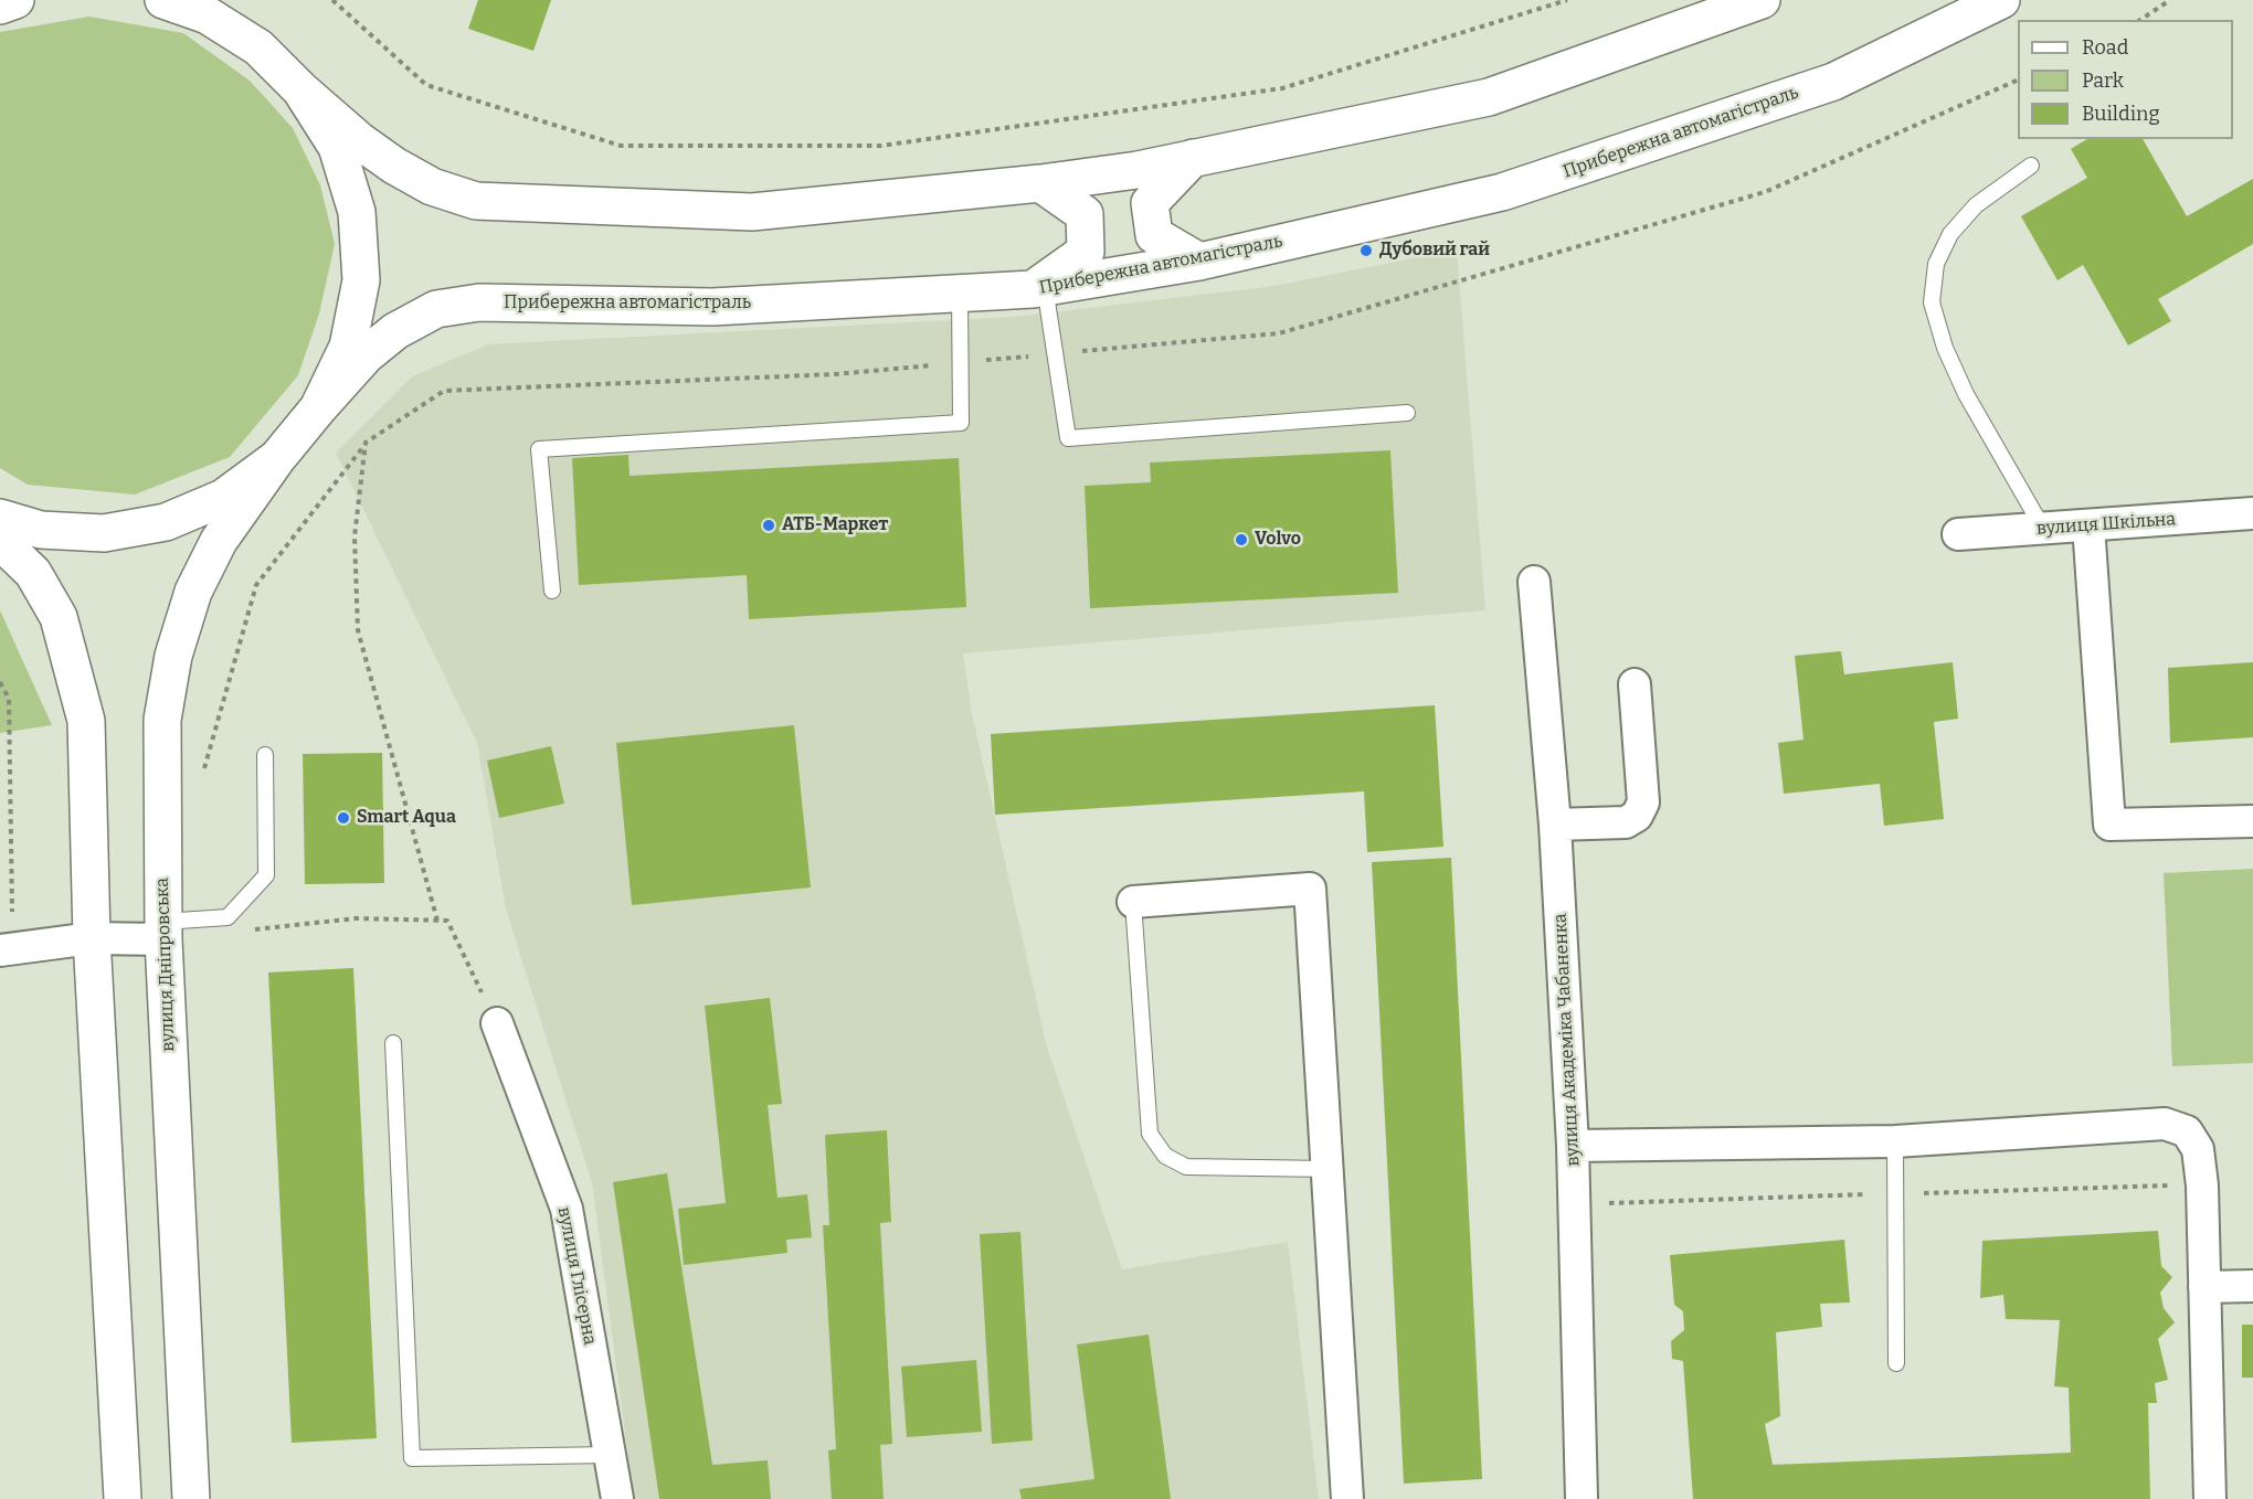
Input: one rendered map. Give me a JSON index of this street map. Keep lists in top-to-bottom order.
{
  "streets": {
    "main road": ["Прибережна автомагістраль", "вулиця Дніпровська"],
    "street": ["вулиця Шкільна", "вулиця Академіка Чабаненка", "вулиця Глісерна"]
  },
  "crossings": [
    ["Прибережна автомагістраль", "вулиця Дніпровська"]
  ],
  "places": [
    "Дубовий гай",
    "АТБ-Маркет",
    "Volvo",
    "Smart Aqua"
  ],
  "legend": ["Road", "Park", "Building"]
}
